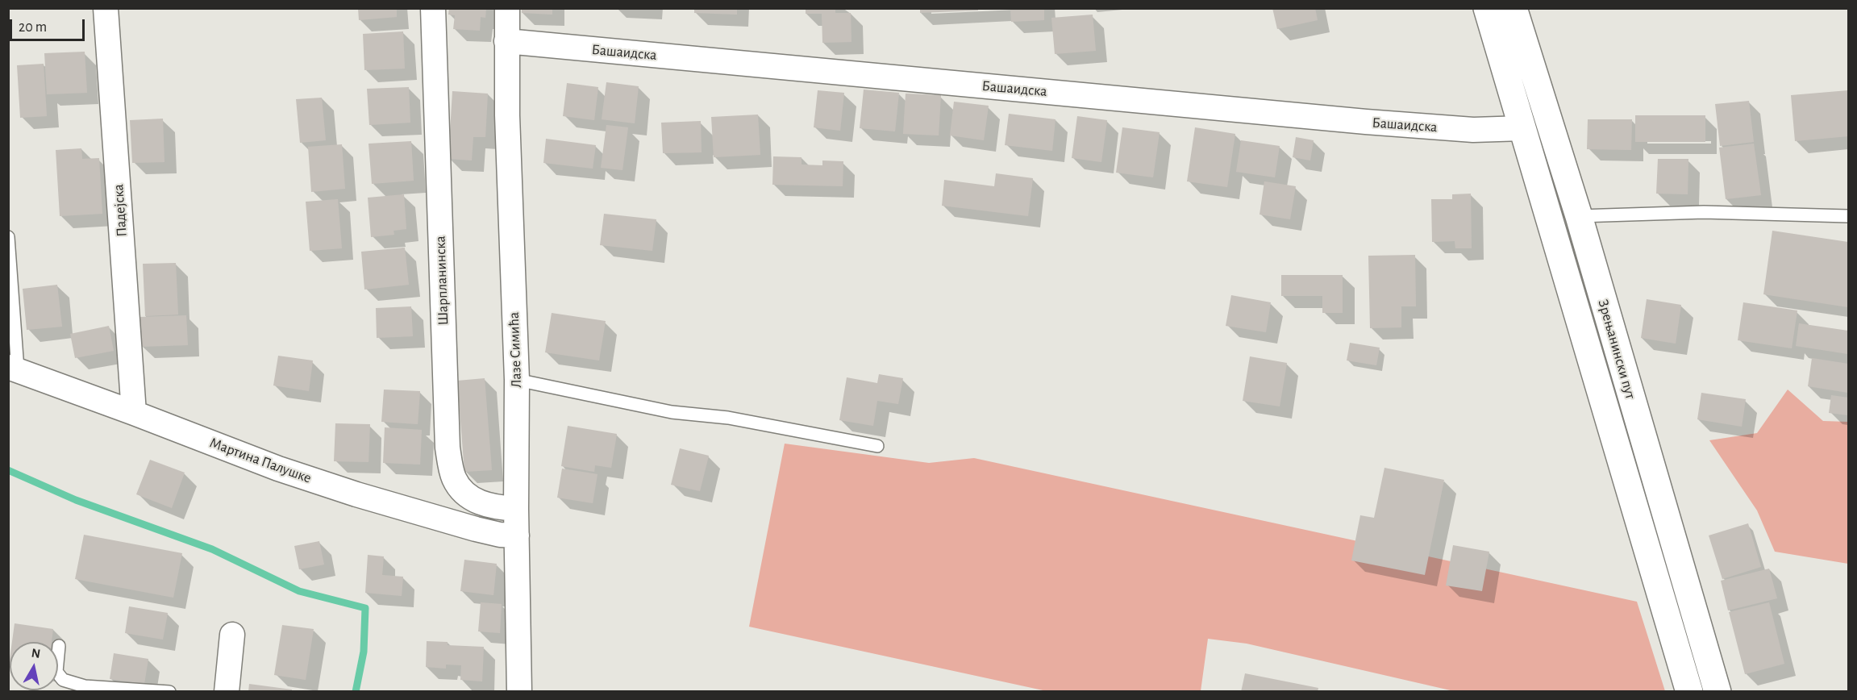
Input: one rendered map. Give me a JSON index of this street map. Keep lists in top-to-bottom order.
{
  "streets": {
    "main road": ["Зрењанински пут"],
    "street": [
      "Башаидска",
      "Падејска",
      "Шарпланинска",
      "Лазе Симића",
      "Мартина Палушке"
    ]
  },
  "crossings": [
    ["Башаидска", "Зрењанински пут"],
    ["Башаидска", "Лазе Симића"],
    ["Падејска", "Мартина Палушке"],
    ["Шарпланинска", "Лазе Симића"],
    ["Лазе Симића", "Мартина Палушке"]
  ],
  "scale_bar": "20 m",
  "north": "top"
}
